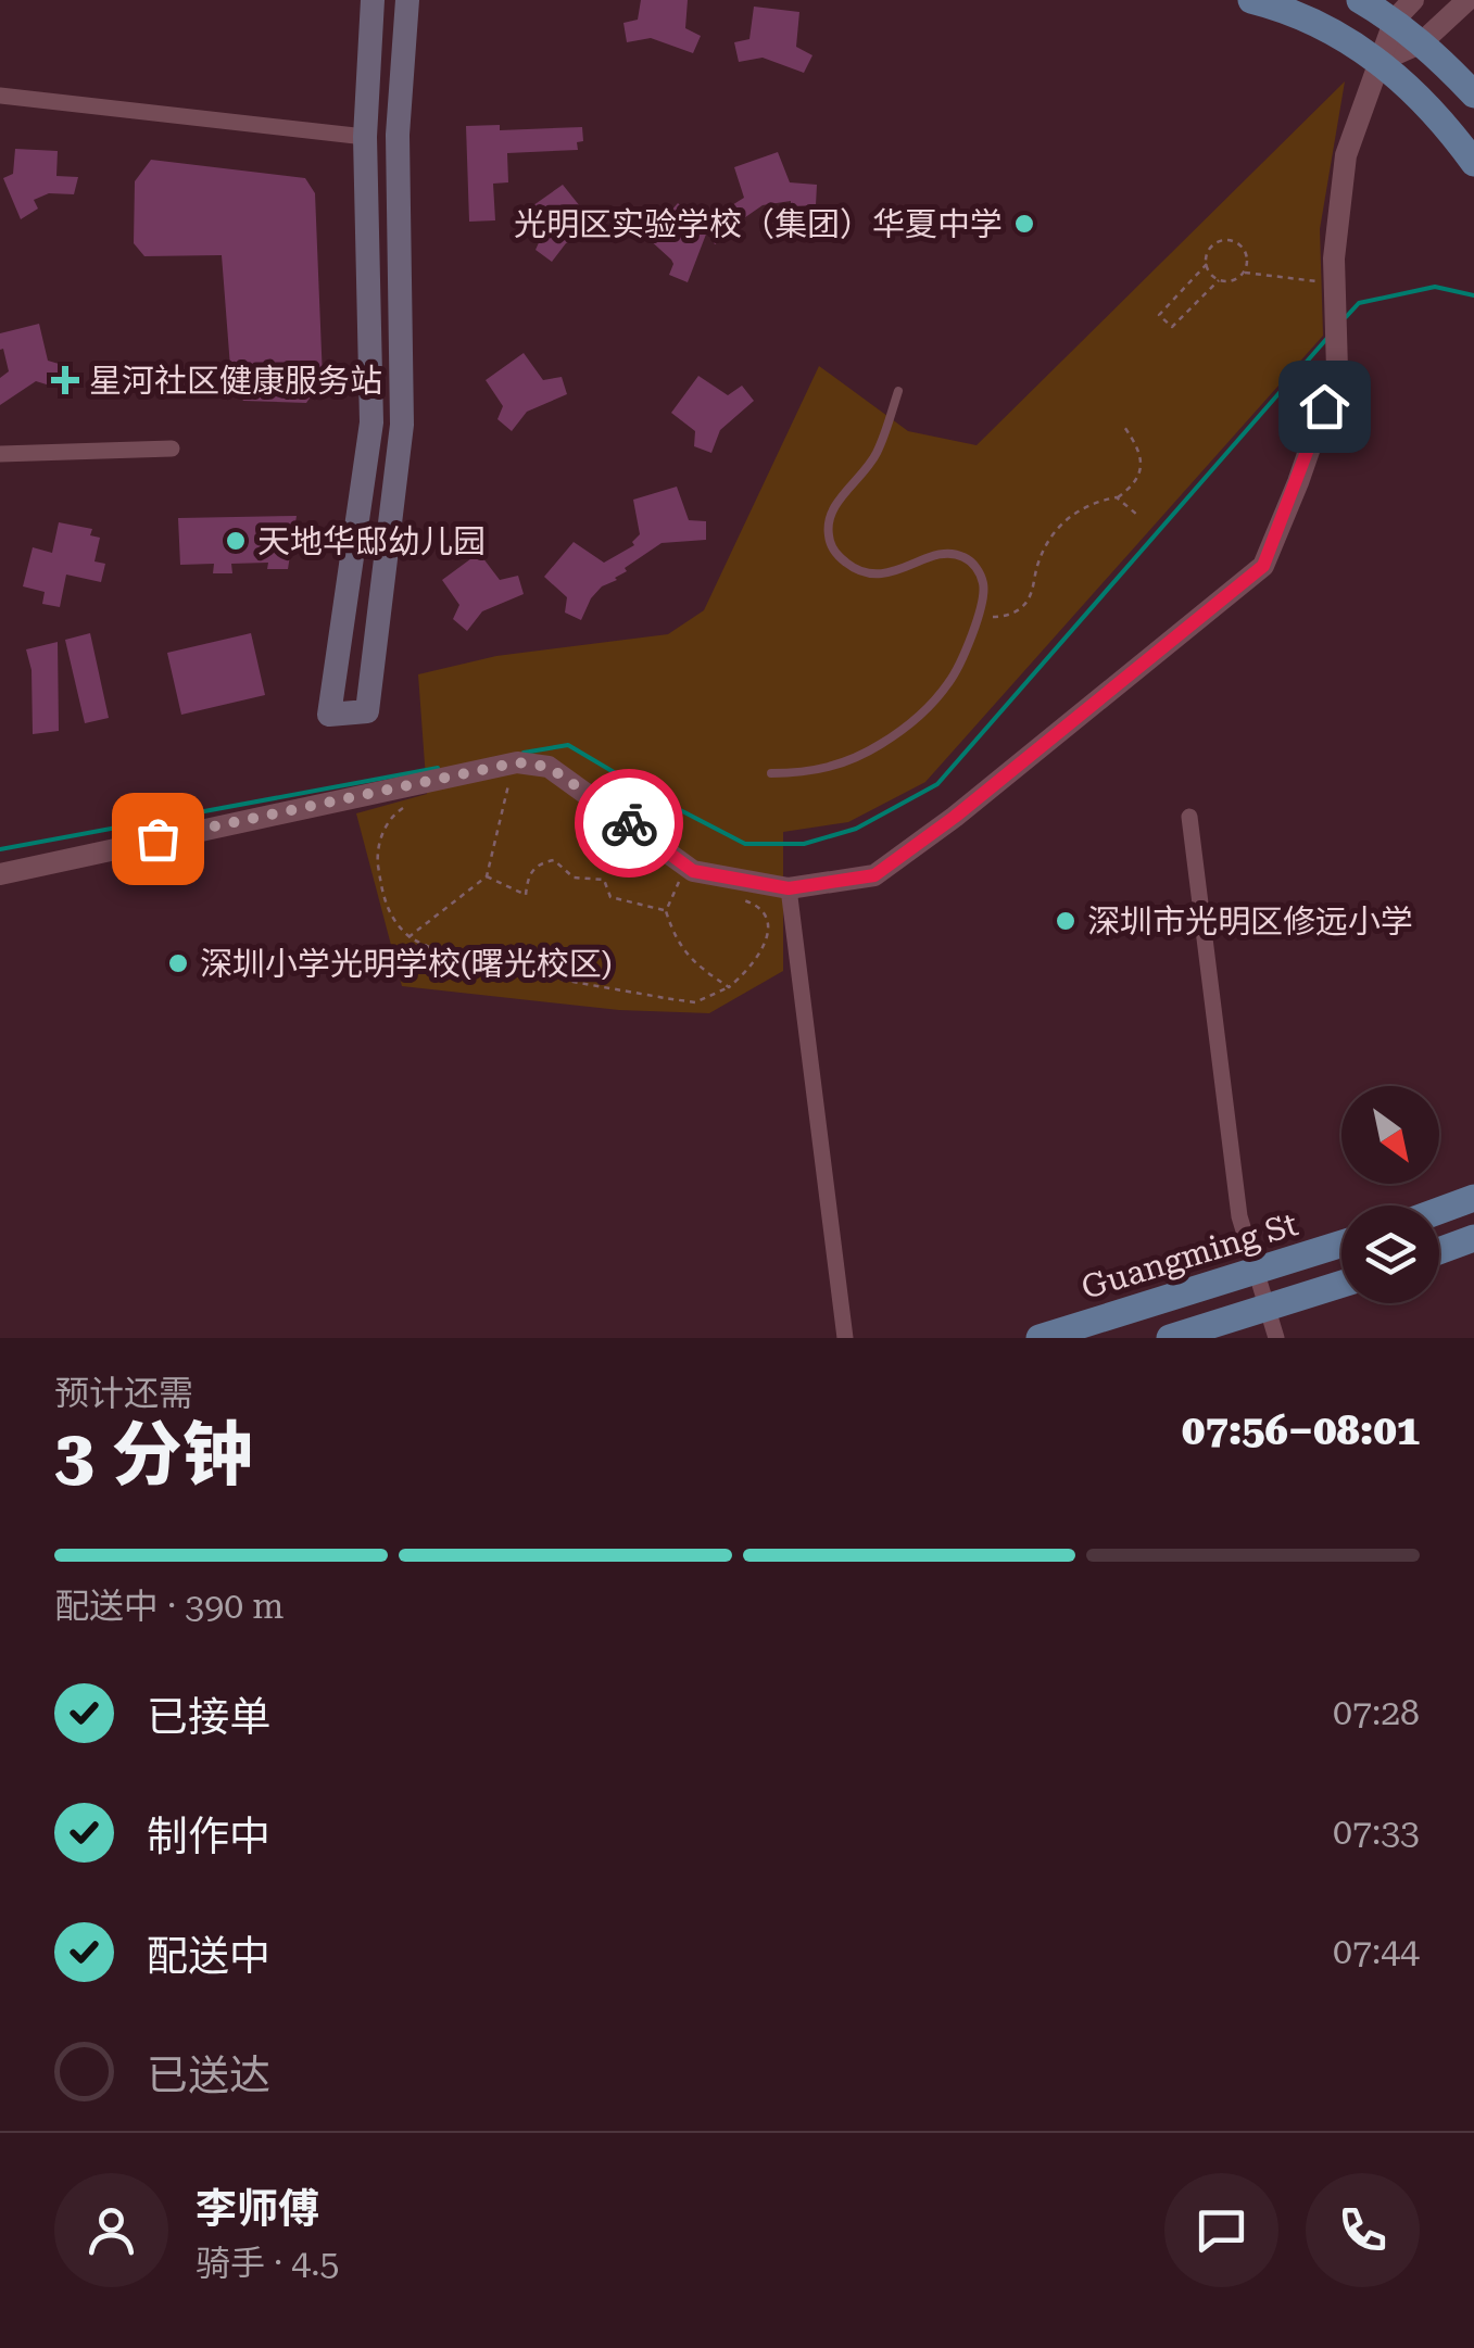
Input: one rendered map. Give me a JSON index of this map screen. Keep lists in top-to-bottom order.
{
  "streets": {
    "main road": ["Guangming St"]
  },
  "places": {
    "other": [
      "光明区实验学校（集团）华夏中学",
      "天地华邸幼儿园",
      "深圳市光明区修远小学",
      "深圳小学光明学校(曙光校区)"
    ],
    "health": ["星河社区健康服务站"]
  },
  "north": "bottom right",
  "page": {
    "heading": ["3 分钟", "预计还需", "07:56–08:01"],
    "panel": ["李师傅", "骑手 · 4.5"],
    "bar": "配送中 · 390 m",
    "list": [
      ["已接单", "07:28"],
      ["制作中", "07:33"],
      ["配送中", "07:44"],
      "已送达"
    ]
  }
}
